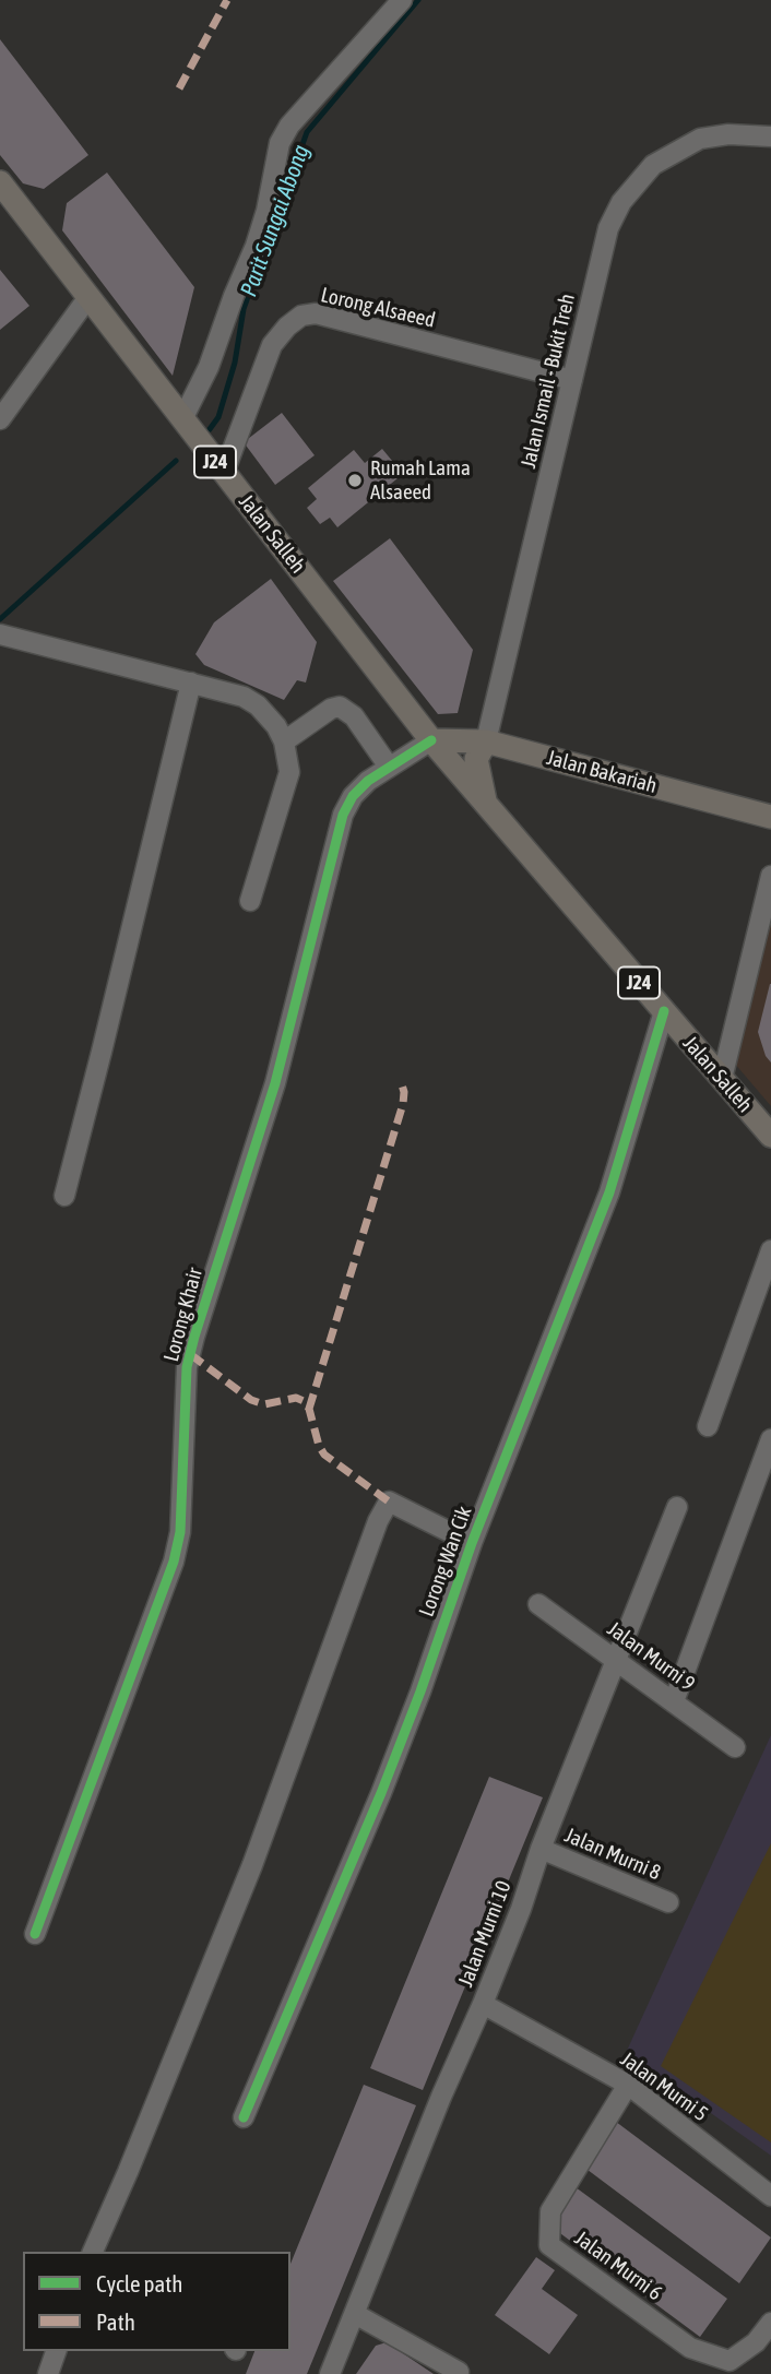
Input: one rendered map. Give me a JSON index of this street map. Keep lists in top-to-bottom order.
{
  "streets": {
    "main road": ["J24", "Jalan Salleh", "Jalan Bakariah"],
    "street": [
      "Lorong Alsaeed",
      "Jalan Ismail - Bukit Treh",
      "Lorong Khair",
      "Lorong Wan Cik",
      "Jalan Murni 9",
      "Jalan Murni 8",
      "Jalan Murni 10",
      "Jalan Murni 5",
      "Jalan Murni 6"
    ]
  },
  "crossings": [
    ["Lorong Alsaeed", "Jalan Ismail - Bukit Treh"],
    ["Lorong Alsaeed", "Jalan Salleh"],
    ["Jalan Ismail - Bukit Treh", "Jalan Bakariah"],
    ["J24", "Jalan Salleh"],
    ["J24", "Jalan Bakariah"],
    ["J24", "Lorong Khair"],
    ["Jalan Salleh", "Jalan Bakariah"],
    ["Jalan Salleh", "Lorong Khair"],
    ["Jalan Salleh", "Lorong Wan Cik"],
    ["Jalan Bakariah", "Lorong Khair"],
    ["Jalan Murni 9", "Jalan Murni 10"],
    ["Jalan Murni 8", "Jalan Murni 10"],
    ["Jalan Murni 10", "Jalan Murni 5"],
    ["Jalan Murni 5", "Jalan Murni 6"]
  ],
  "water": ["Parit Sungai Abong"],
  "places": ["Rumah Lama Alsaeed"],
  "legend": ["Cycle path", "Path"]
}
